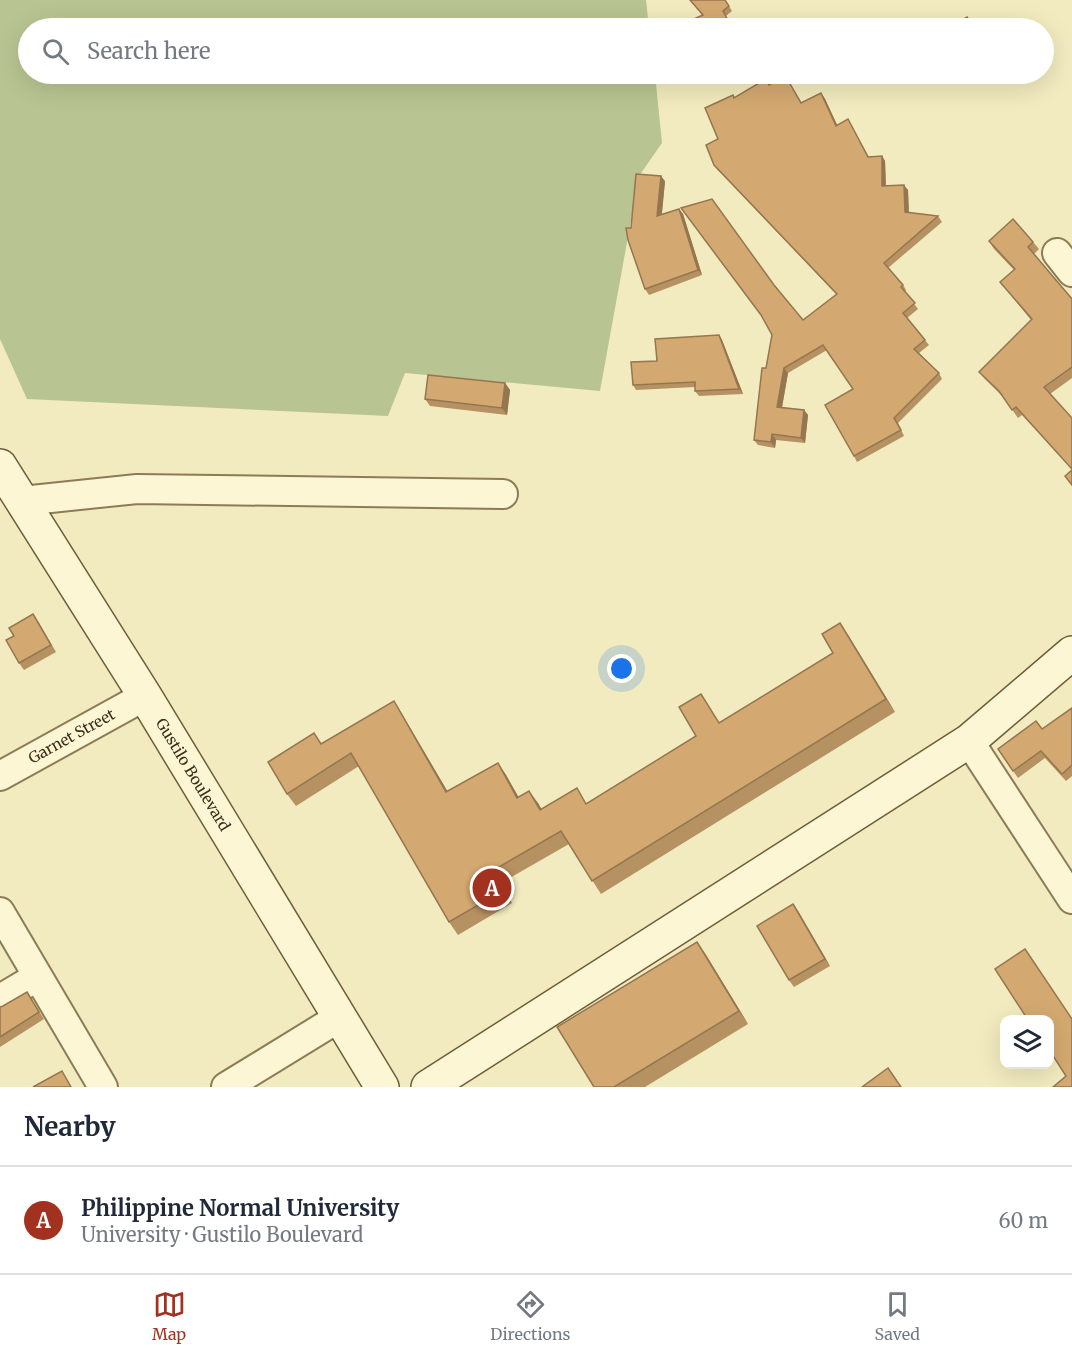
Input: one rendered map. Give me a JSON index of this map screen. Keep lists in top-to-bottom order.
{
  "streets": {
    "street": ["Garnet Street", "Gustilo Boulevard"]
  },
  "crossings": [
    ["Garnet Street", "Gustilo Boulevard"]
  ],
  "page": {
    "search": "Search here",
    "pins": "A",
    "heading": "Nearby",
    "list": [
      {
        "mark": "A",
        "name": "Philippine Normal University",
        "note": "University · Gustilo Boulevard",
        "value": "60 m"
      }
    ],
    "nav": ["Map", "Directions", "Saved"]
  }
}
